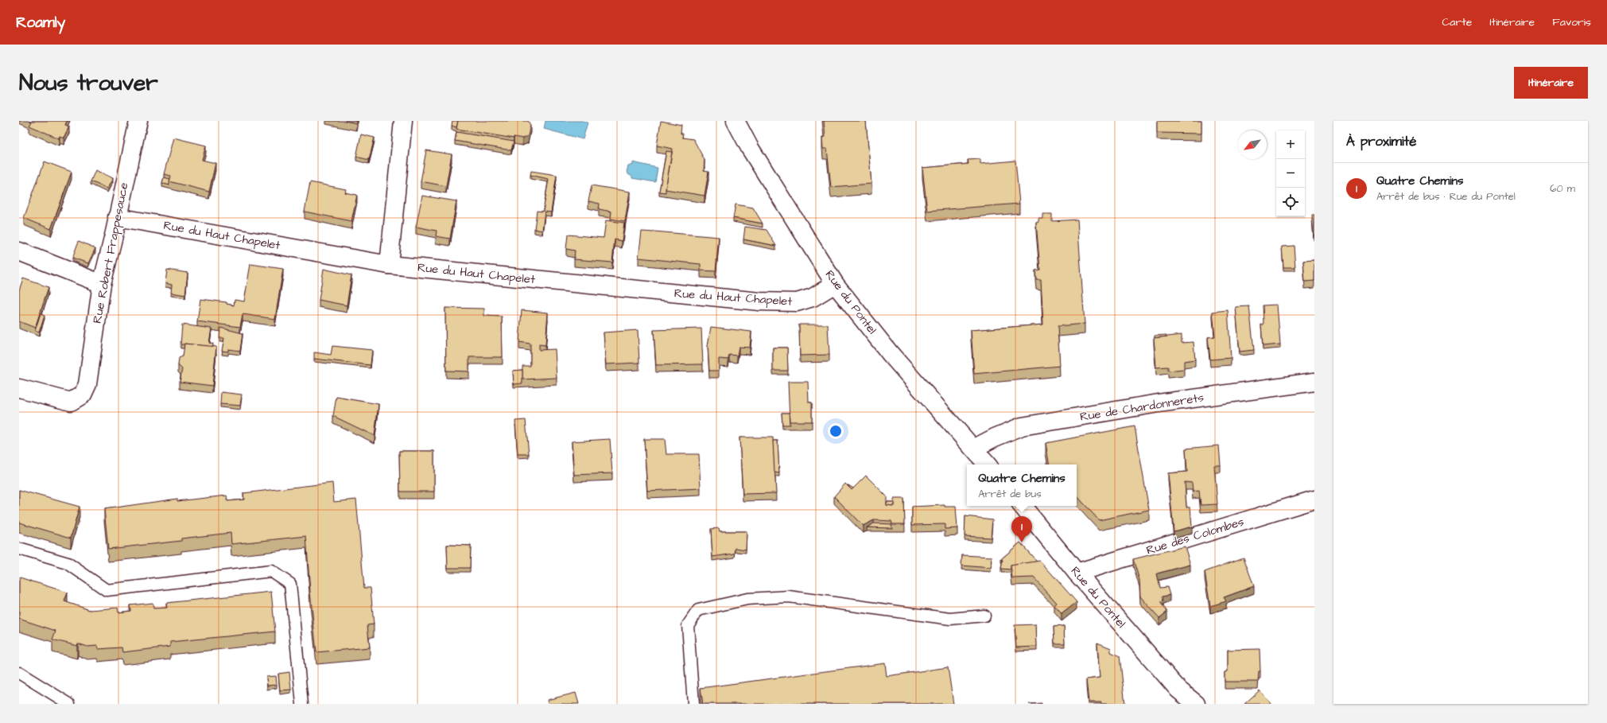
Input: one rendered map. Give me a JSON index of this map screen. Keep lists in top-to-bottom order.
{
  "streets": {
    "street": [
      "Rue du Haut Chapelet",
      "Rue Robert Frappesauce",
      "Rue du Pontel",
      "Rue de Chardonnerets",
      "Rue des Colombes"
    ]
  },
  "crossings": [
    ["Rue du Haut Chapelet", "Rue Robert Frappesauce"],
    ["Rue du Haut Chapelet", "Rue du Pontel"],
    ["Rue du Pontel", "Rue de Chardonnerets"],
    ["Rue du Pontel", "Rue des Colombes"]
  ],
  "north": "bottom left",
  "page": {
    "header": "Roamly",
    "nav": ["Carte", "Itinéraire", "Favoris"],
    "buttons": "Itinéraire",
    "title": "Nous trouver",
    "heading": "À proximité",
    "map_buttons": ["+", "−"],
    "list": [
      {
        "mark": "1",
        "name": "Quatre Chemins",
        "note": "Arrêt de bus · Rue du Pontel",
        "value": "60 m"
      }
    ],
    "popup": ["Quatre Chemins", "Arrêt de bus"],
    "pins": "1"
  }
}
